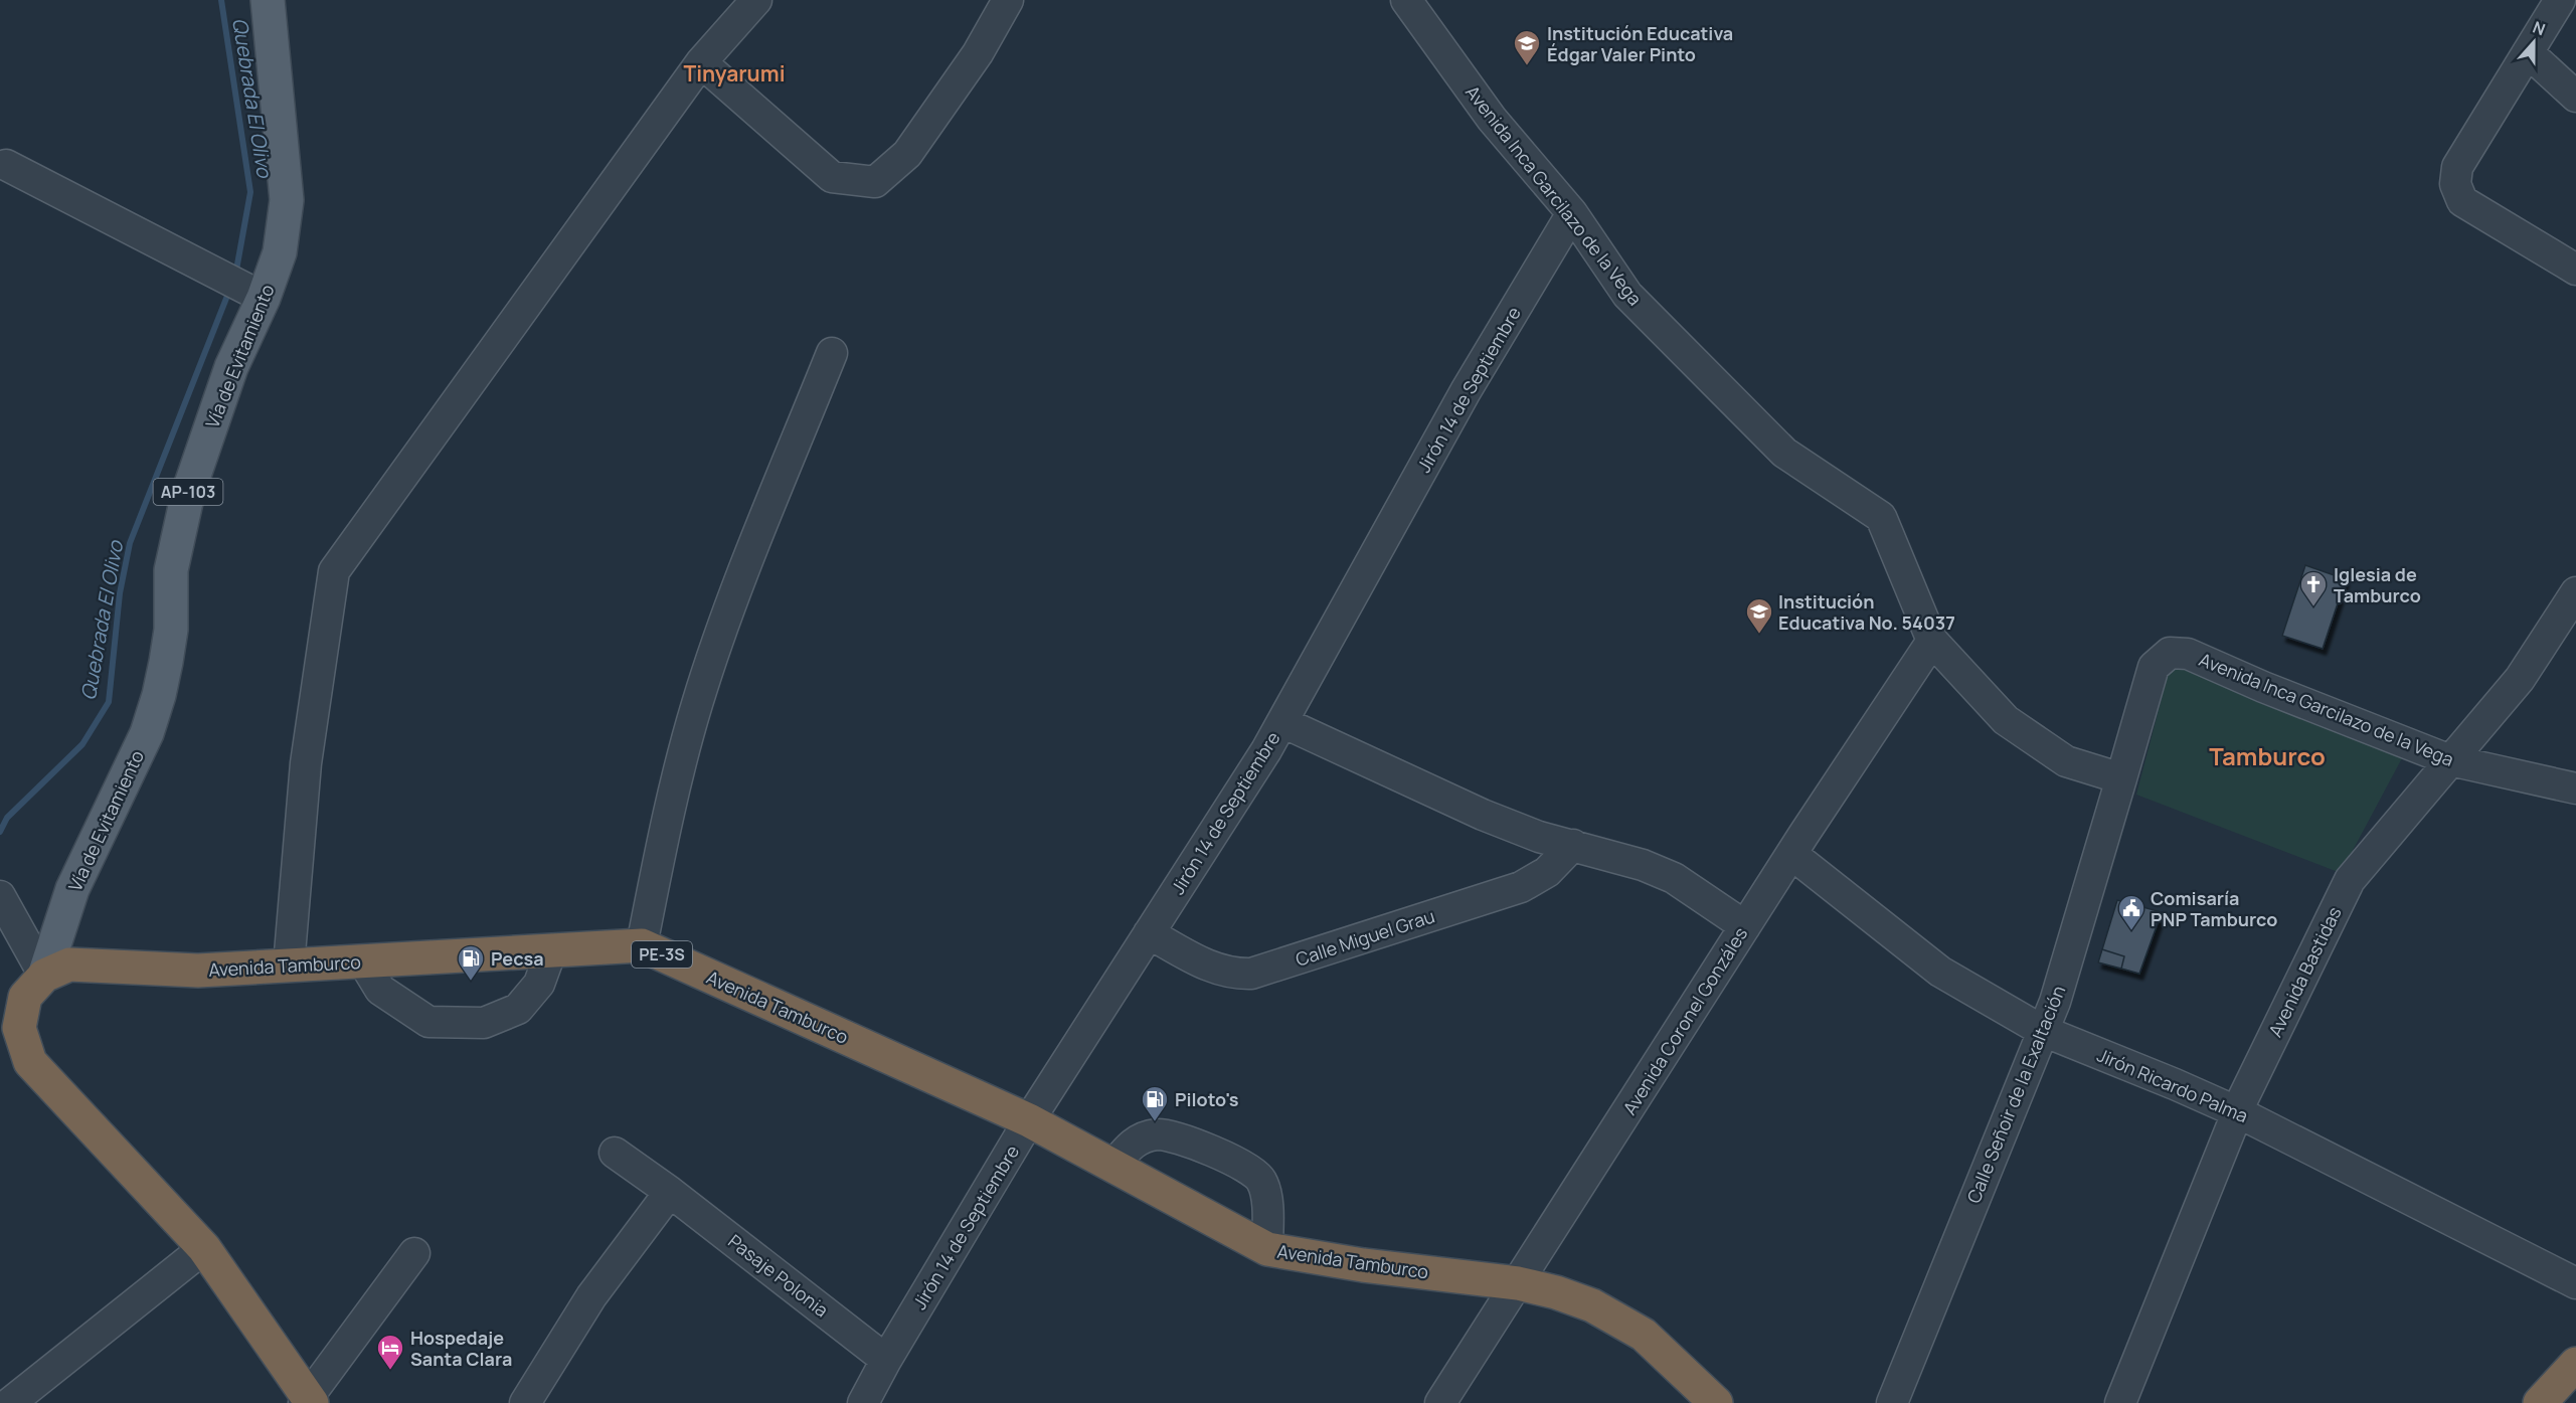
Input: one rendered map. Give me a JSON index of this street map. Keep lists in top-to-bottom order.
{
  "streets": {
    "highway": ["PE-3S", "Avenida Tamburco"],
    "main road": ["Vía de Evitamiento", "AP-103"],
    "street": [
      "Avenida Inca Garcilazo de la Vega",
      "Jirón 14 de Septiembre",
      "Calle Miguel Grau",
      "Avenida Bastidas",
      "Avenida Coronel Gonzáles",
      "Jirón Ricardo Palma",
      "Calle Señoir de la Exaltación",
      "Pasaje Polonia"
    ]
  },
  "crossings": [
    ["Avenida Inca Garcilazo de la Vega", "Jirón 14 de Septiembre"],
    ["Avenida Inca Garcilazo de la Vega", "Avenida Bastidas"],
    ["Avenida Inca Garcilazo de la Vega", "Avenida Coronel Gonzáles"],
    ["Avenida Inca Garcilazo de la Vega", "Calle Señoir de la Exaltación"],
    ["Vía de Evitamiento", "Avenida Tamburco"],
    ["Jirón 14 de Septiembre", "Calle Miguel Grau"],
    ["Jirón 14 de Septiembre", "Avenida Tamburco"],
    ["Jirón 14 de Septiembre", "Pasaje Polonia"],
    ["Avenida Tamburco", "Avenida Coronel Gonzáles"],
    ["Avenida Bastidas", "Jirón Ricardo Palma"],
    ["Avenida Coronel Gonzáles", "Jirón Ricardo Palma"],
    ["Jirón Ricardo Palma", "Calle Señoir de la Exaltación"]
  ],
  "districts": ["Tinyarumi", "Tamburco"],
  "water": ["Quebrada El Olivo"],
  "places": {
    "school or university": ["Institución Educativa Édgar Valer Pinto", "Institución Educativa No. 54037"],
    "church": ["Iglesia de Tamburco"],
    "public building": ["Comisaría PNP Tamburco"],
    "fuel station": ["Pecsa", "Piloto's"],
    "hotel": ["Hospedaje Santa Clara"]
  },
  "north": "top"
}
